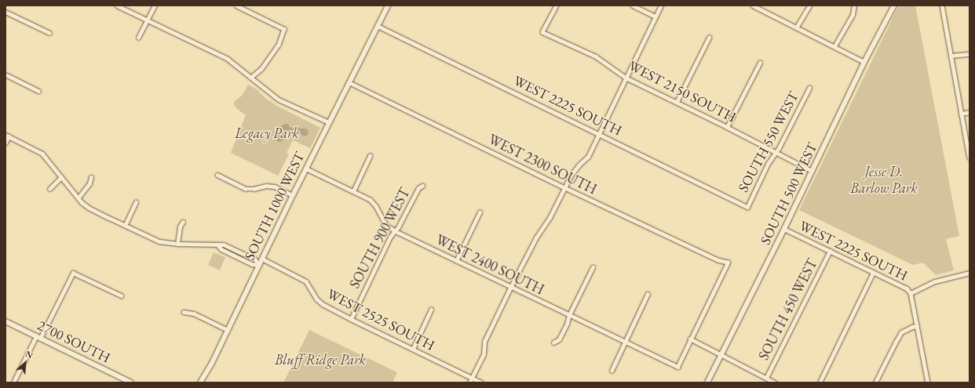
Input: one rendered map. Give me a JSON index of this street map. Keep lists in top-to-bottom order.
{
  "streets": {
    "main road": ["SOUTH 1000 WEST", "2700 SOUTH"],
    "street": [
      "WEST 2150 SOUTH",
      "WEST 2225 SOUTH",
      "SOUTH 550 WEST",
      "WEST 2300 SOUTH",
      "SOUTH 500 WEST",
      "SOUTH 900 WEST",
      "WEST 2400 SOUTH",
      "SOUTH 450 WEST",
      "WEST 2525 SOUTH"
    ]
  },
  "crossings": [
    ["WEST 2150 SOUTH", "SOUTH 550 WEST"],
    ["WEST 2150 SOUTH", "SOUTH 500 WEST"],
    ["WEST 2225 SOUTH", "SOUTH 550 WEST"],
    ["WEST 2225 SOUTH", "SOUTH 500 WEST"],
    ["WEST 2225 SOUTH", "SOUTH 1000 WEST"],
    ["WEST 2225 SOUTH", "SOUTH 450 WEST"],
    ["WEST 2300 SOUTH", "SOUTH 1000 WEST"],
    ["WEST 2300 SOUTH", "WEST 2400 SOUTH"],
    ["SOUTH 1000 WEST", "WEST 2400 SOUTH"],
    ["SOUTH 1000 WEST", "WEST 2525 SOUTH"],
    ["SOUTH 900 WEST", "WEST 2400 SOUTH"],
    ["SOUTH 900 WEST", "WEST 2525 SOUTH"]
  ],
  "parks": ["Legacy Park", "Jesse D. Barlow Park", "Bluff Ridge Park"],
  "north": "top right"
}
